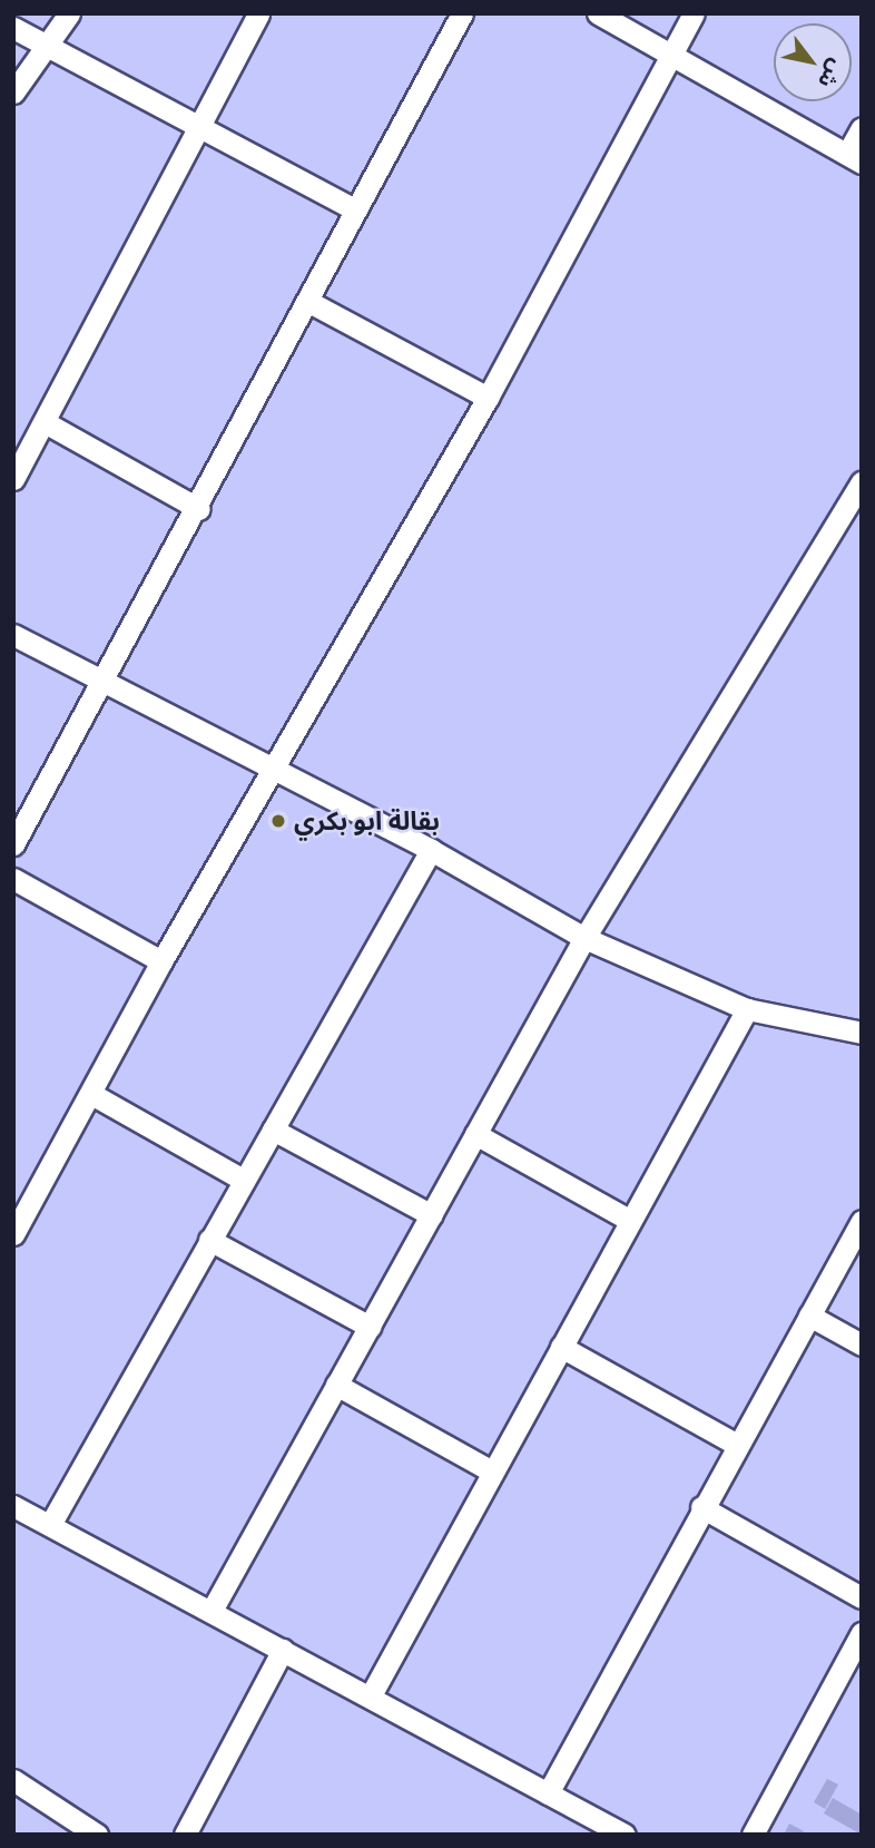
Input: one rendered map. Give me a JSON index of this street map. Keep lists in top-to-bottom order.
{
  "places": ["بقالة ابو بكري"],
  "north": "bottom right"
}
